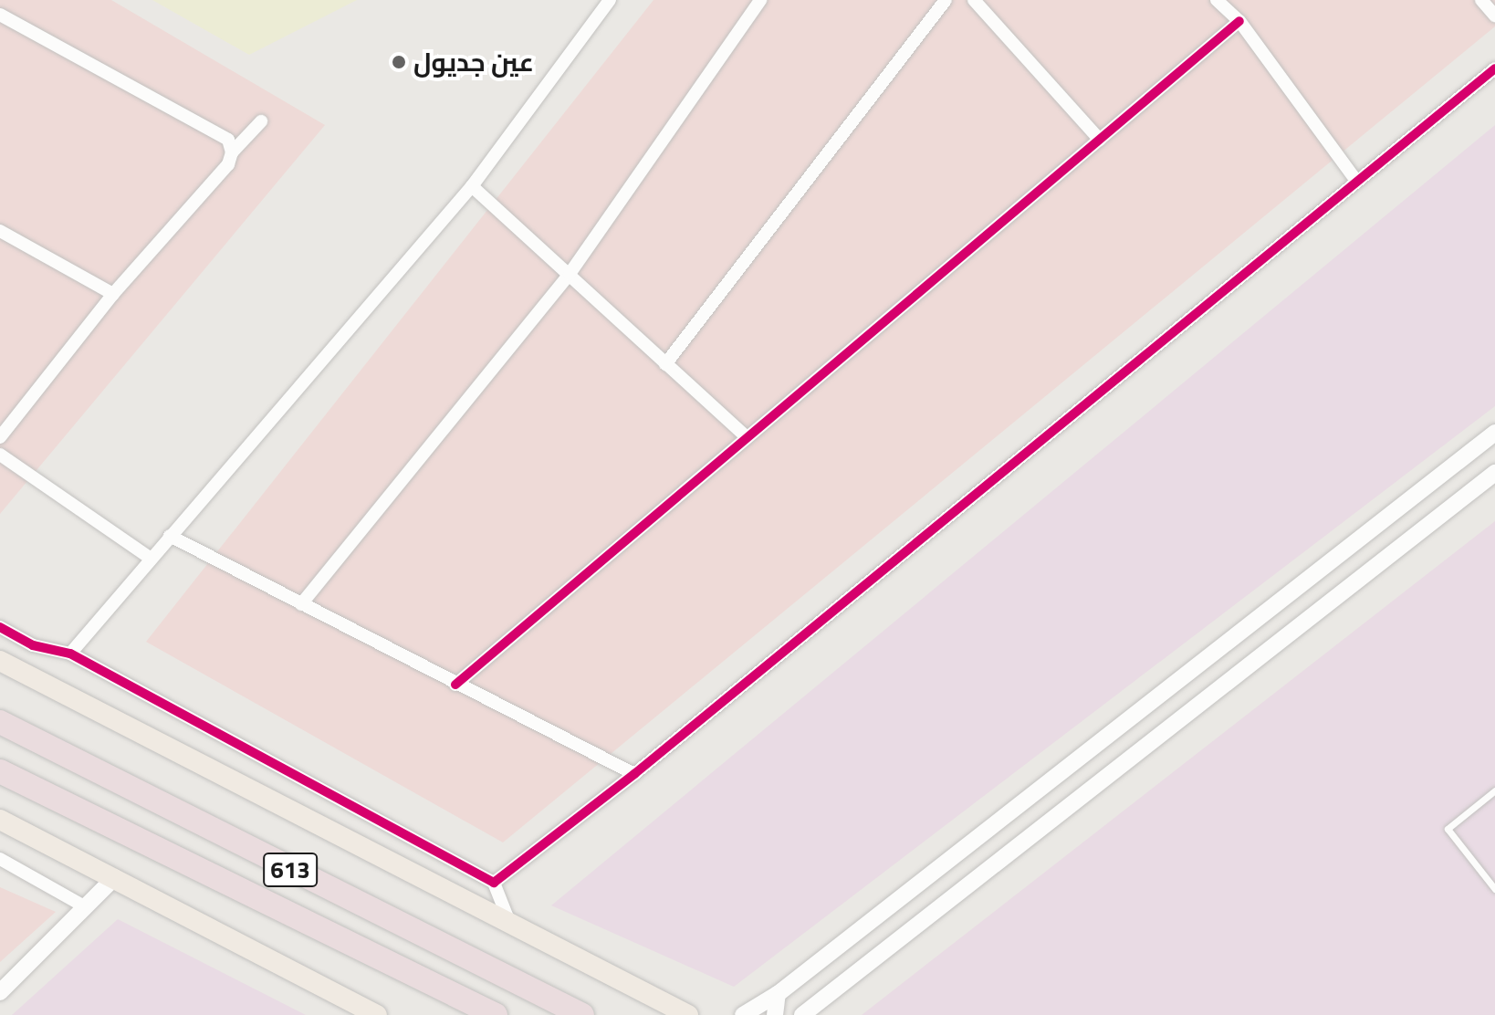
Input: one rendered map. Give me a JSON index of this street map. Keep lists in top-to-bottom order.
{
  "streets": {
    "highway": ["613"]
  },
  "places": ["عين جديول"]
}
